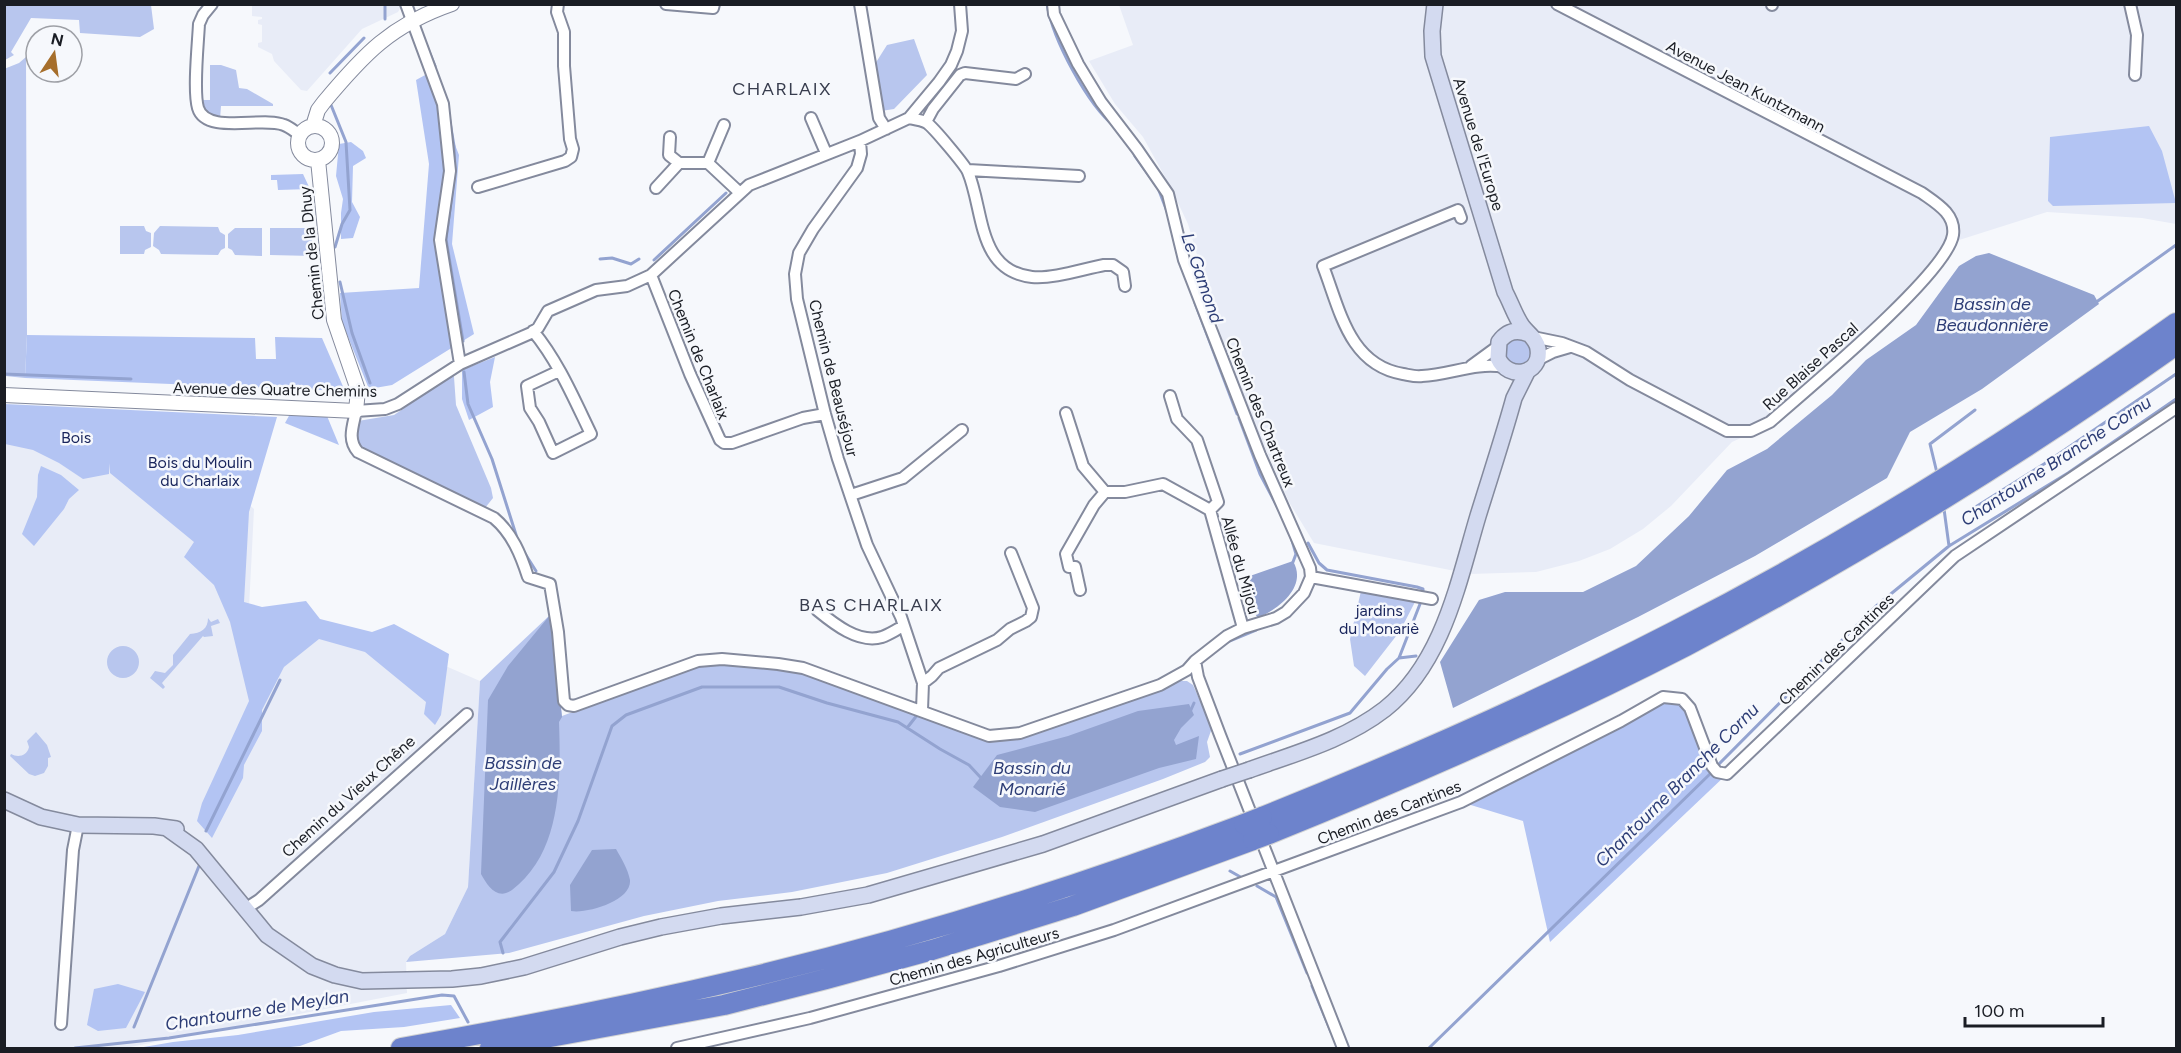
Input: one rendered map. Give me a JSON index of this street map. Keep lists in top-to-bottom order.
{
  "streets": {
    "main road": ["Avenue de l'Europe"],
    "street": [
      "Avenue Jean Kuntzmann",
      "Chemin de la Dhuy",
      "Chemin de Charlaix",
      "Rue Blaise Pascal",
      "Chemin de Beauséjour",
      "Avenue des Quatre Chemins",
      "Chemin des Chartreux",
      "Allée du Mijou",
      "Chemin des Cantines",
      "Chemin du Vieux Chêne",
      "Chemin des Agriculteurs"
    ]
  },
  "crossings": [
    ["Avenue Jean Kuntzmann", "Rue Blaise Pascal"],
    ["Avenue de l'Europe", "Rue Blaise Pascal"],
    ["Chemin de la Dhuy", "Avenue des Quatre Chemins"],
    ["Chemin de Charlaix", "Chemin de Beauséjour"],
    ["Chemin de Charlaix", "Avenue des Quatre Chemins"],
    ["Chemin de Beauséjour", "Avenue des Quatre Chemins"],
    ["Chemin des Cantines", "Chemin des Agriculteurs"]
  ],
  "districts": ["CHARLAIX", "BAS CHARLAIX"],
  "water": [
    "Le Gamond",
    "Bassin de Beaudonnière",
    "Chantourne Branche Cornu",
    "Bassin de Jaillères",
    "Bassin du Monarié",
    "Chantourne de Meylan"
  ],
  "parks": ["Bois", "Bois du Moulin du Charlaix", "jardins du Monariè"],
  "scale_bar": "100 m",
  "north": "top"
}
